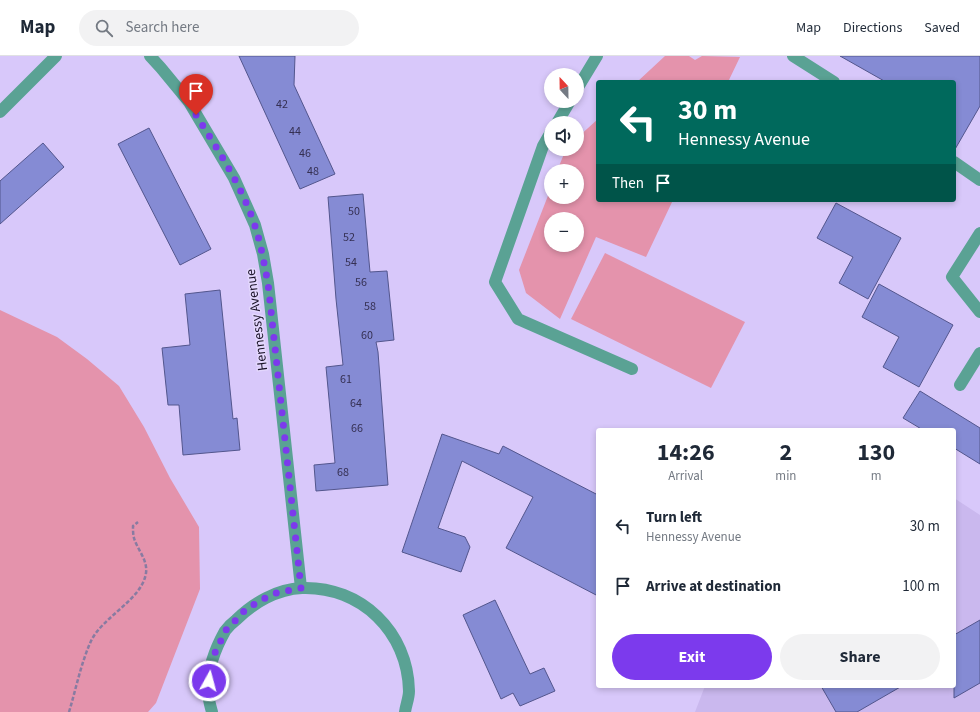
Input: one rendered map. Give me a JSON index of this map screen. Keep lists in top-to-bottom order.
{
  "streets": {
    "street": ["Hennessy Avenue"]
  },
  "house_numbers": [
    "42",
    "44",
    "46",
    "48",
    "50",
    "52",
    "54",
    "56",
    "58",
    "60",
    "61",
    "64",
    "66",
    "68"
  ],
  "north": "top",
  "page": {
    "header": "Map",
    "search": "Search here",
    "nav": ["Map", "Directions", "Saved"],
    "map_buttons": ["+", "−"],
    "turn": ["30 m", "Hennessy Avenue"],
    "then": "Then",
    "eta": [
      "14:26",
      "Arrival",
      "2",
      "min",
      "130",
      "m"
    ],
    "list": [
      {
        "name": "Turn left",
        "note": "Hennessy Avenue",
        "value": "30 m"
      },
      {
        "name": "Arrive at destination",
        "value": "100 m"
      }
    ],
    "buttons": ["Exit", "Share"]
  }
}
